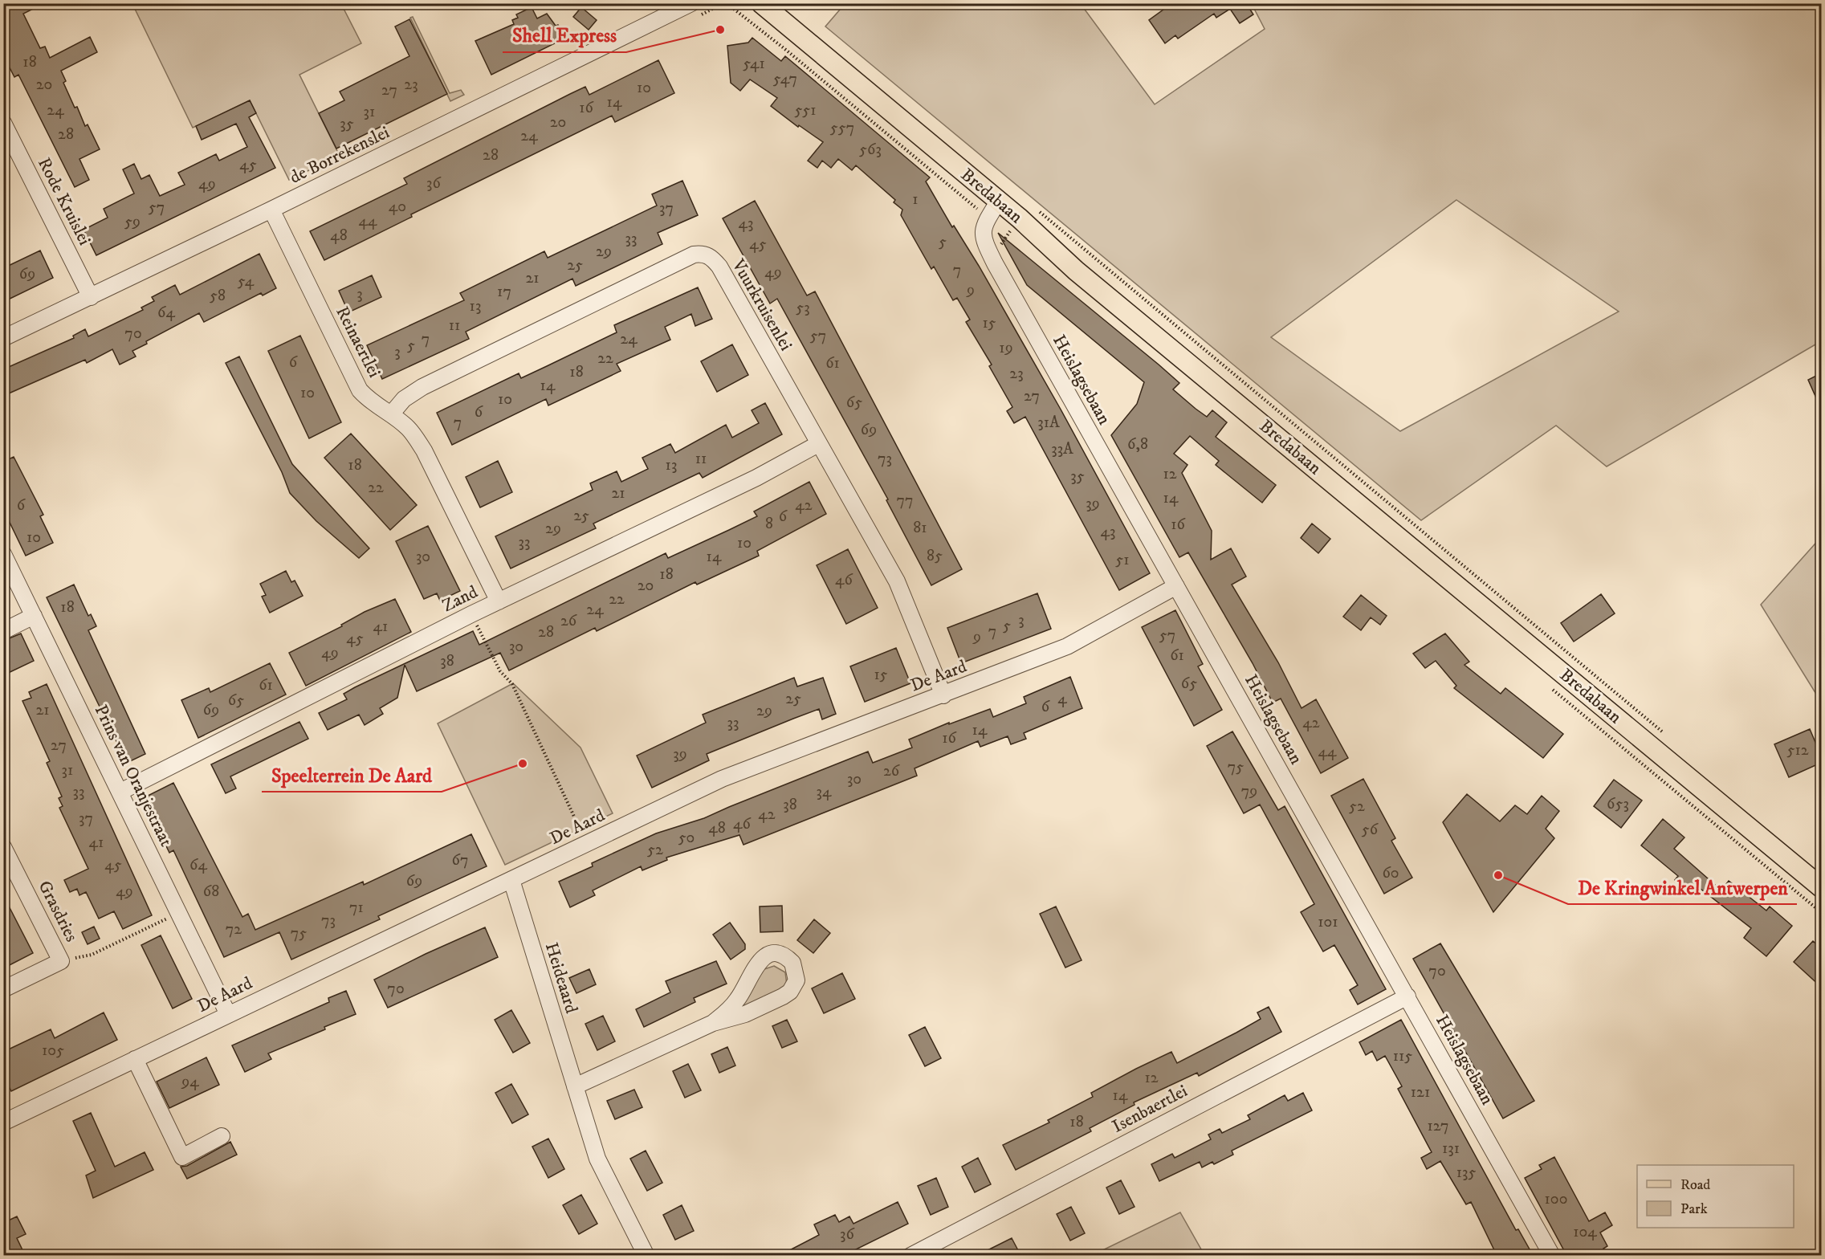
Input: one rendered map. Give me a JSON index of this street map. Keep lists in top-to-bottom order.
{
  "streets": {
    "main road": ["Bredabaan"],
    "street": [
      "de Borrekenslei",
      "Rode Kruislei",
      "Vuurkruisenlei",
      "Reinaertlei",
      "Heislagsebaan",
      "Zand",
      "De Aard",
      "Prins van Oranjestraat",
      "Grasdries",
      "Heideaard",
      "Isenbaertlei"
    ]
  },
  "crossings": [
    ["de Borrekenslei", "Rode Kruislei"],
    ["de Borrekenslei", "Reinaertlei"],
    ["Bredabaan", "Heislagsebaan"],
    ["Vuurkruisenlei", "Reinaertlei"],
    ["Vuurkruisenlei", "Zand"],
    ["Vuurkruisenlei", "De Aard"],
    ["Reinaertlei", "Zand"],
    ["Heislagsebaan", "De Aard"],
    ["Heislagsebaan", "Isenbaertlei"],
    ["Zand", "Prins van Oranjestraat"],
    ["De Aard", "Prins van Oranjestraat"],
    ["De Aard", "Heideaard"]
  ],
  "places": ["Shell Express", "Speelterrein De Aard", "De Kringwinkel Antwerpen"],
  "house_numbers": [
    "18",
    "541",
    "547",
    "20",
    "23",
    "10",
    "27",
    "14",
    "16",
    "24",
    "551",
    "31",
    "20",
    "35",
    "557",
    "28",
    "24",
    "563",
    "28",
    "45",
    "36",
    "49",
    "1",
    "40",
    "57",
    "37",
    "44",
    "59",
    "43",
    "48",
    "33",
    "5",
    "45",
    "29",
    "25",
    "7",
    "49",
    "69",
    "21",
    "54",
    "9",
    "17",
    "3",
    "58",
    "13",
    "53",
    "64",
    "15",
    "11",
    "70",
    "57",
    "7",
    "24",
    "5",
    "19",
    "3",
    "22",
    "6",
    "61",
    "18",
    "23",
    "14",
    "10",
    "27",
    "10",
    "65",
    "6",
    "7",
    "31A",
    "69",
    "6,8",
    "33A",
    "11",
    "73",
    "18",
    "13",
    "12",
    "35",
    "22",
    "21",
    "14",
    "77",
    "39",
    "6",
    "42",
    "25",
    "6",
    "8",
    "16",
    "81",
    "29",
    "43",
    "10",
    "33",
    "10",
    "85",
    "30",
    "14",
    "51",
    "18",
    "46",
    "20",
    "22",
    "18",
    "24",
    "3",
    "26",
    "5",
    "41",
    "7",
    "28",
    "57",
    "9",
    "45",
    "30",
    "49",
    "61",
    "38",
    "15",
    "65",
    "61",
    "25",
    "4",
    "65",
    "6",
    "21",
    "69",
    "29",
    "33",
    "42",
    "14",
    "16",
    "27",
    "512",
    "44",
    "39",
    "75",
    "31",
    "26",
    "30",
    "79",
    "33",
    "34",
    "653",
    "38",
    "52",
    "42",
    "37",
    "46",
    "48",
    "56",
    "50",
    "41",
    "52",
    "67",
    "45",
    "64",
    "60",
    "69",
    "49",
    "68",
    "71",
    "73",
    "101",
    "72",
    "75",
    "70",
    "70",
    "105",
    "115",
    "12",
    "94",
    "121",
    "14",
    "18",
    "127",
    "131",
    "135",
    "100",
    "104",
    "36"
  ],
  "legend": ["Road", "Park"]
}
